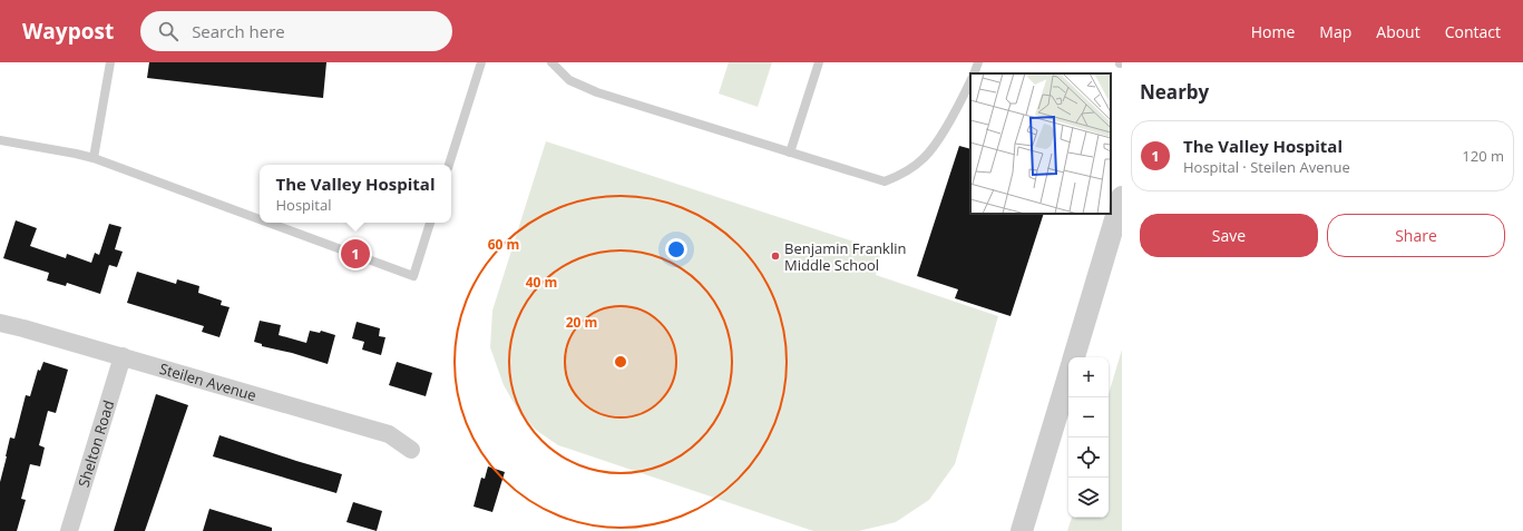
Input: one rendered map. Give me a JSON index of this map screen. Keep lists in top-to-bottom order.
{
  "streets": {
    "street": ["Steilen Avenue", "Shelton Road"]
  },
  "crossings": [
    ["Steilen Avenue", "Shelton Road"]
  ],
  "places": ["Benjamin Franklin Middle School"],
  "page": {
    "header": "Waypost",
    "search": "Search here",
    "nav": [
      "Home",
      "Map",
      "About",
      "Contact"
    ],
    "heading": "Nearby",
    "list": [
      {
        "mark": "1",
        "name": "The Valley Hospital",
        "note": "Hospital · Steilen Avenue",
        "value": "120 m"
      }
    ],
    "popup": ["The Valley Hospital", "Hospital"],
    "buttons": ["Save", "Share"],
    "pins": "1",
    "map_buttons": ["+", "−"]
  },
  "rings": ["60 m", "40 m", "20 m"]
}
